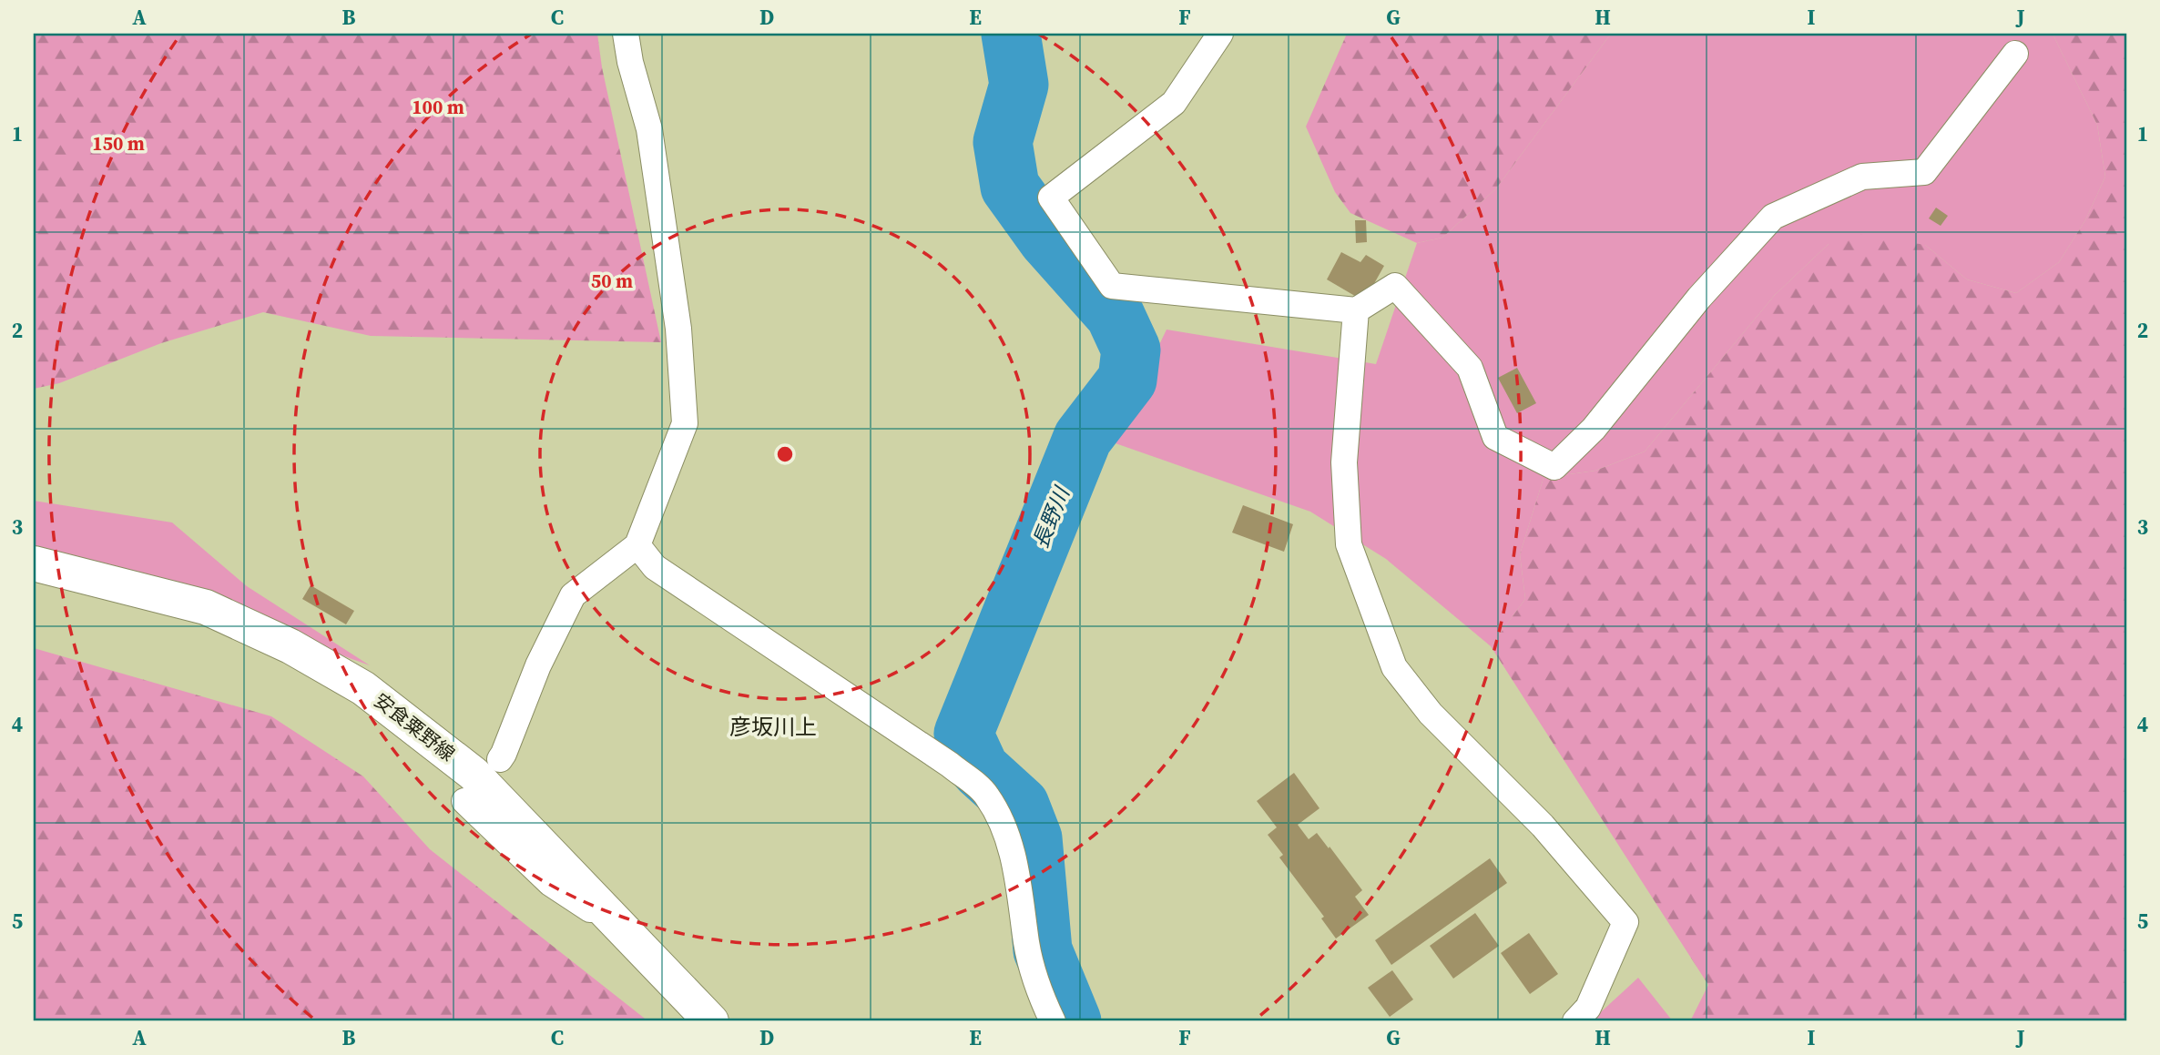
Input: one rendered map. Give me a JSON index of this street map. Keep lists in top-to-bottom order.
{
  "streets": {
    "main road": ["安食粟野線"]
  },
  "districts": ["彦坂川上"],
  "water": ["長野川"],
  "grid": {
    "columns": [
      "A",
      "B",
      "C",
      "D",
      "E",
      "F",
      "G",
      "H",
      "I",
      "J"
    ],
    "rows": [
      "1",
      "2",
      "3",
      "4",
      "5"
    ]
  },
  "rings": ["100 m", "150 m", "50 m"]
}
